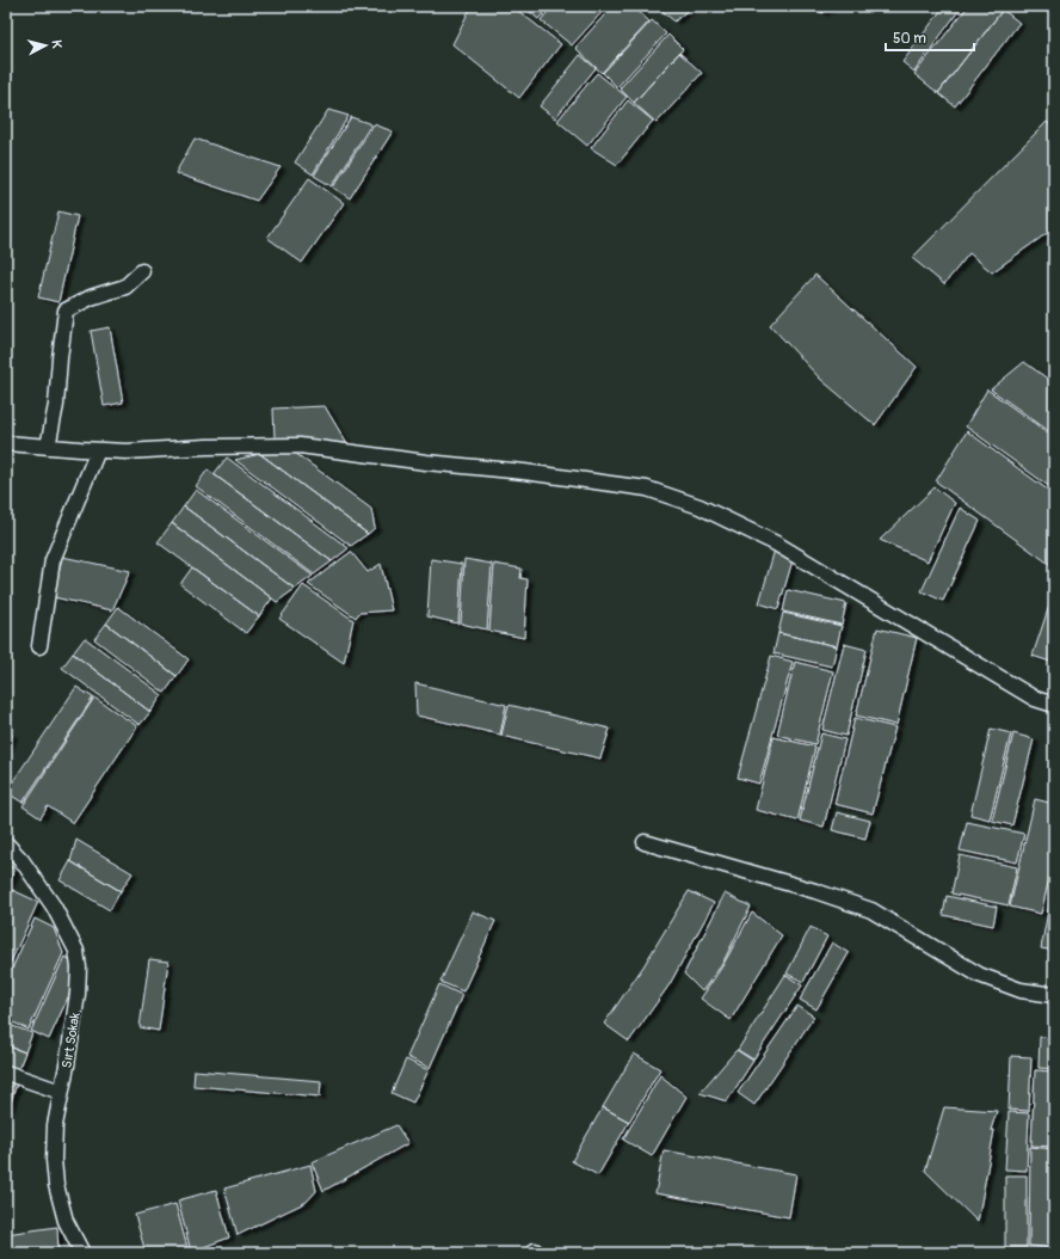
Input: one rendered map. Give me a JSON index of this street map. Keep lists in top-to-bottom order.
{
  "streets": {
    "street": ["Sırt Sokak"]
  },
  "scale_bar": "50 m",
  "north": "right"
}
